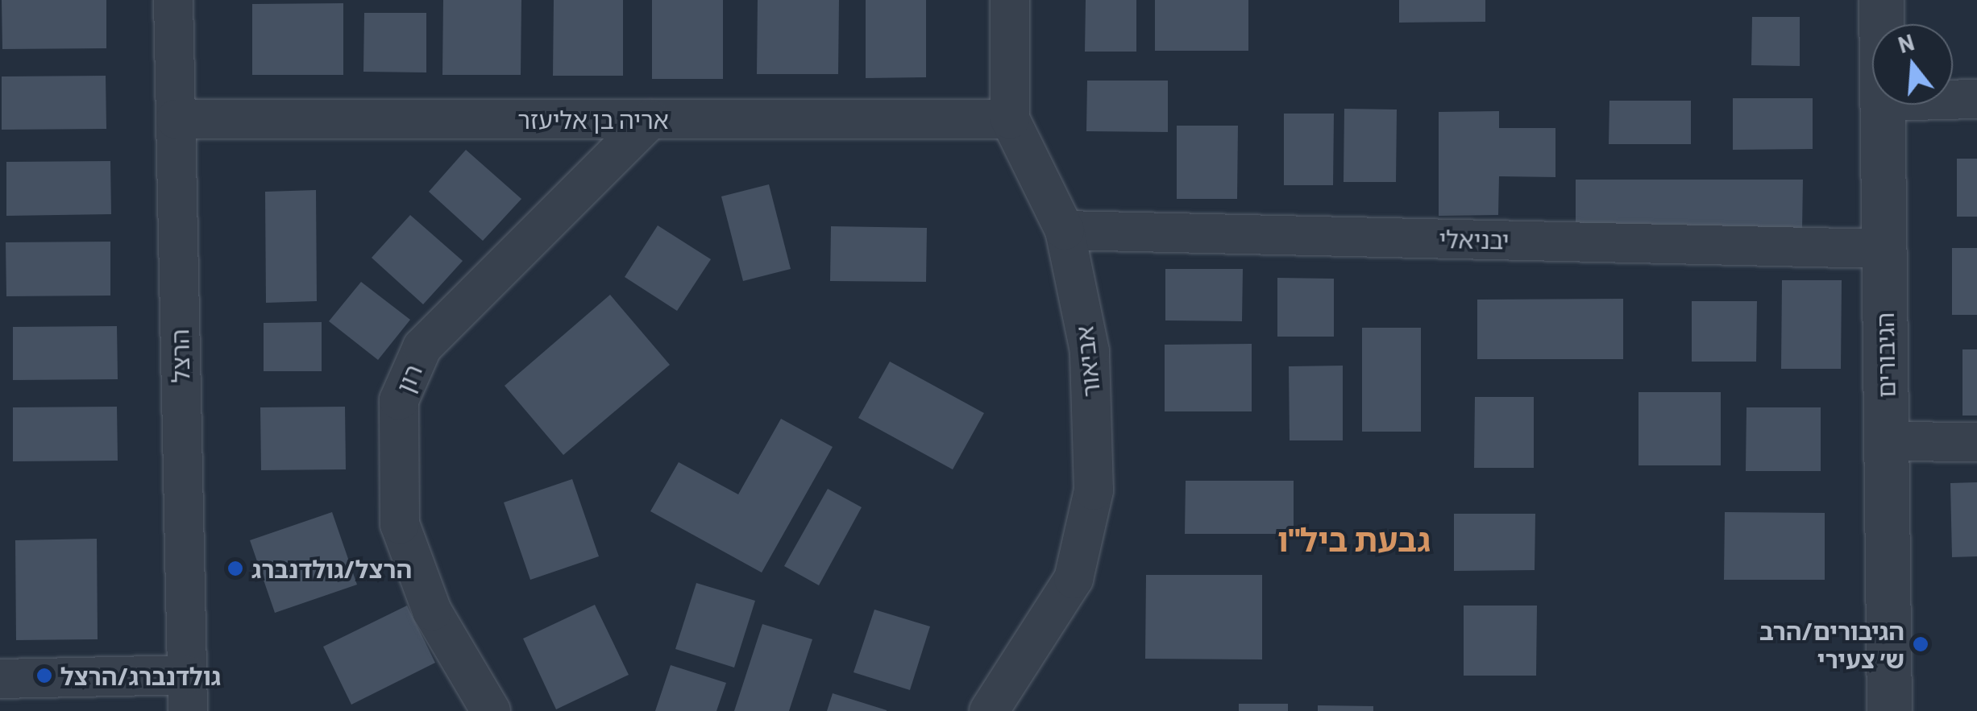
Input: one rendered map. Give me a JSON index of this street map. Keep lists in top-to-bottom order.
{
  "streets": {
    "street": [
      "אריה בן אליעזר",
      "יבניאלי",
      "הגיבורים",
      "הרצל",
      "אביאור",
      "רון"
    ]
  },
  "crossings": [
    ["אריה בן אליעזר", "הרצל"],
    ["אריה בן אליעזר", "אביאור"],
    ["אריה בן אליעזר", "רון"],
    ["יבניאלי", "הגיבורים"],
    ["יבניאלי", "אביאור"]
  ],
  "districts": ["גבעת ביל\"ו"],
  "places": ["הרצל/גולדנברג", "הגיבורים/הרב ש׳ צעירי", "גולדנברג/הרצל"],
  "north": "top"
}
